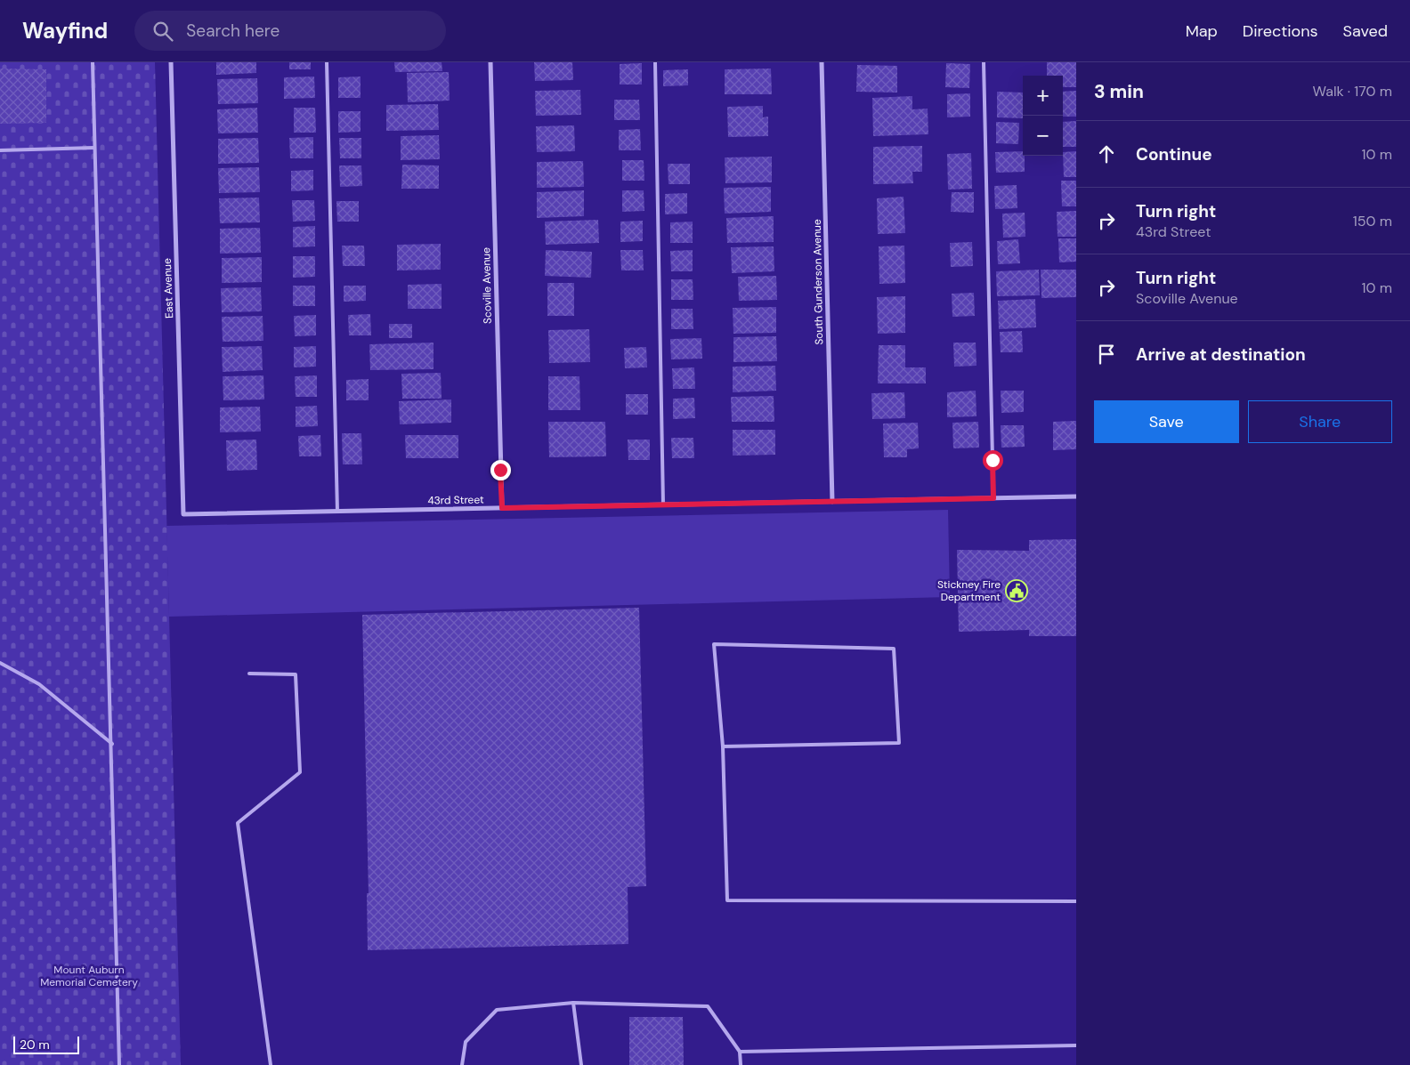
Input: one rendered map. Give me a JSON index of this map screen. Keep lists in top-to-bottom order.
{
  "streets": {
    "street": [
      "South Gunderson Avenue",
      "Scoville Avenue",
      "East Avenue",
      "43rd Street"
    ]
  },
  "crossings": [
    ["South Gunderson Avenue", "43rd Street"],
    ["Scoville Avenue", "43rd Street"],
    ["East Avenue", "43rd Street"]
  ],
  "parks": ["Mount Auburn Memorial Cemetery"],
  "places": {
    "public building": ["Stickney Fire Department"]
  },
  "scale_bar": "20 m",
  "page": {
    "header": "Wayfind",
    "search": "Search here",
    "nav": ["Map", "Directions", "Saved"],
    "heading": ["3 min", "Walk · 170 m"],
    "map_buttons": ["+", "−"],
    "list": [
      ["Continue", "10 m"],
      ["Turn right", "43rd Street", "150 m"],
      ["Turn right", "Scoville Avenue", "10 m"],
      "Arrive at destination"
    ],
    "buttons": ["Save", "Share"],
    "scale": "20 m"
  }
}
